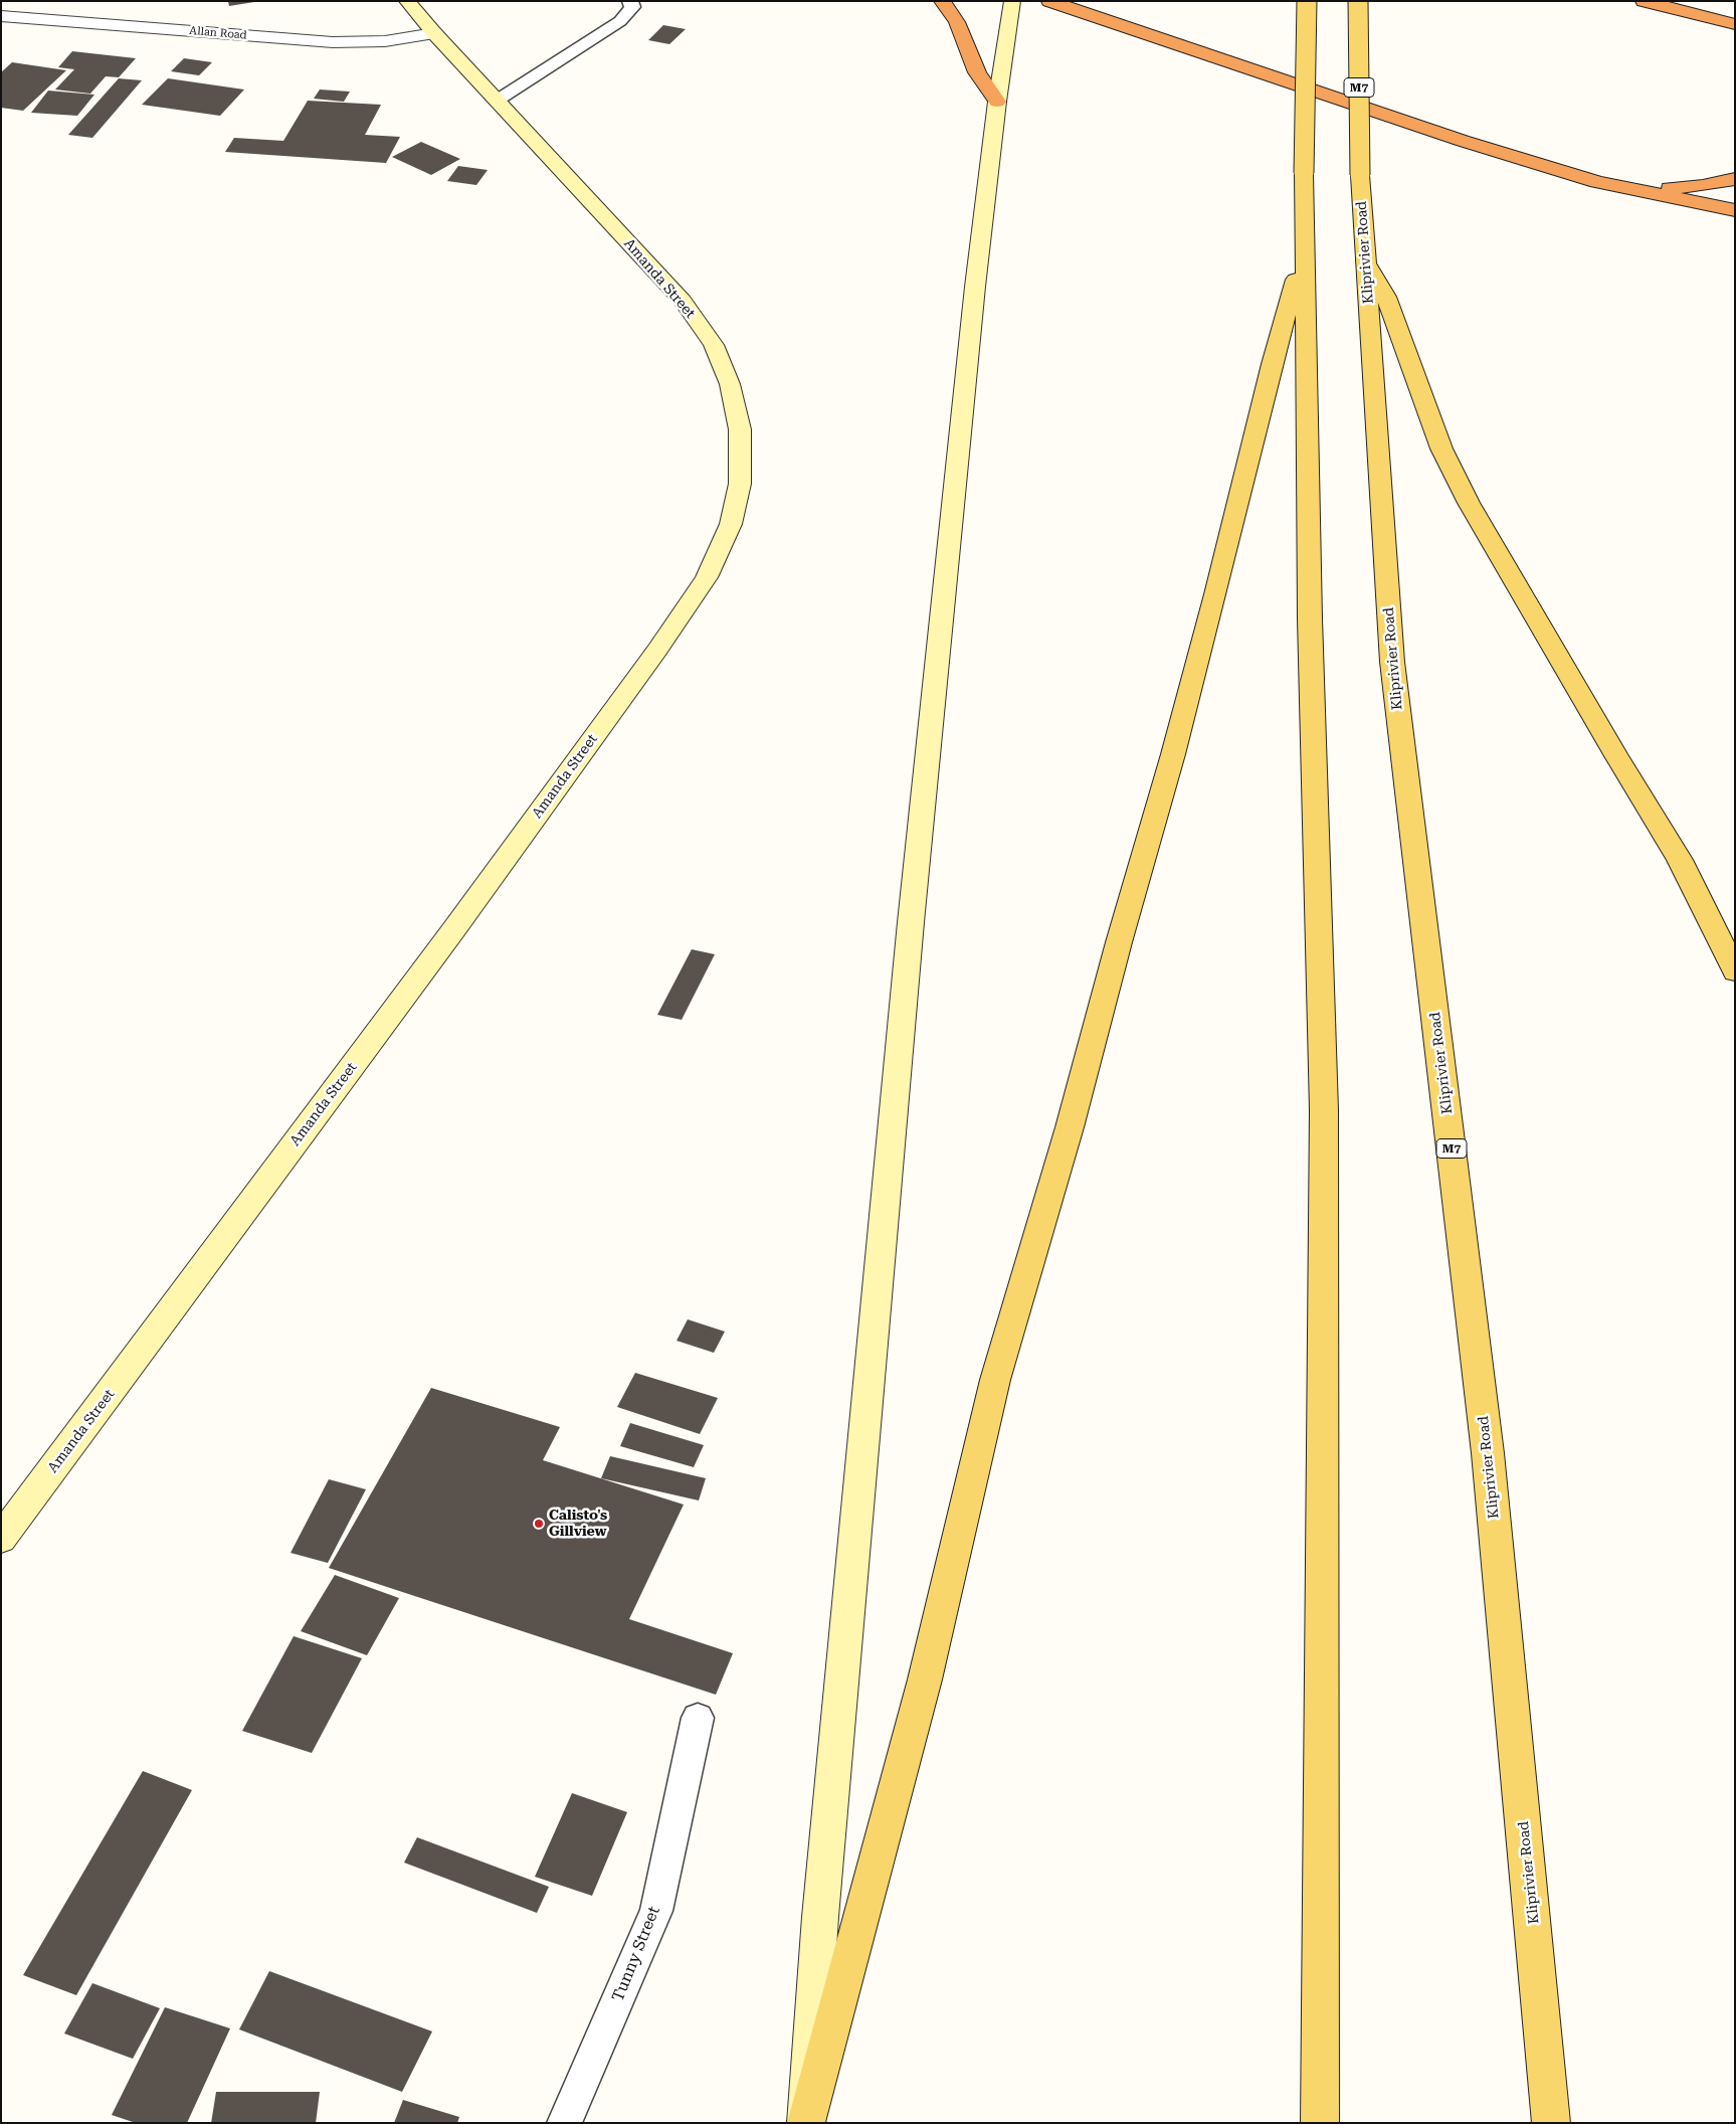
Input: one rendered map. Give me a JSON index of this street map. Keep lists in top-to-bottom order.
{
  "streets": {
    "main road": ["M7", "Kliprivier Road", "Amanda Street"],
    "street": ["Allan Road"],
    "lane": ["Tunny Street"]
  },
  "crossings": [
    ["Allan Road", "Amanda Street"]
  ],
  "places": ["Calisto's Gillview"]
}
